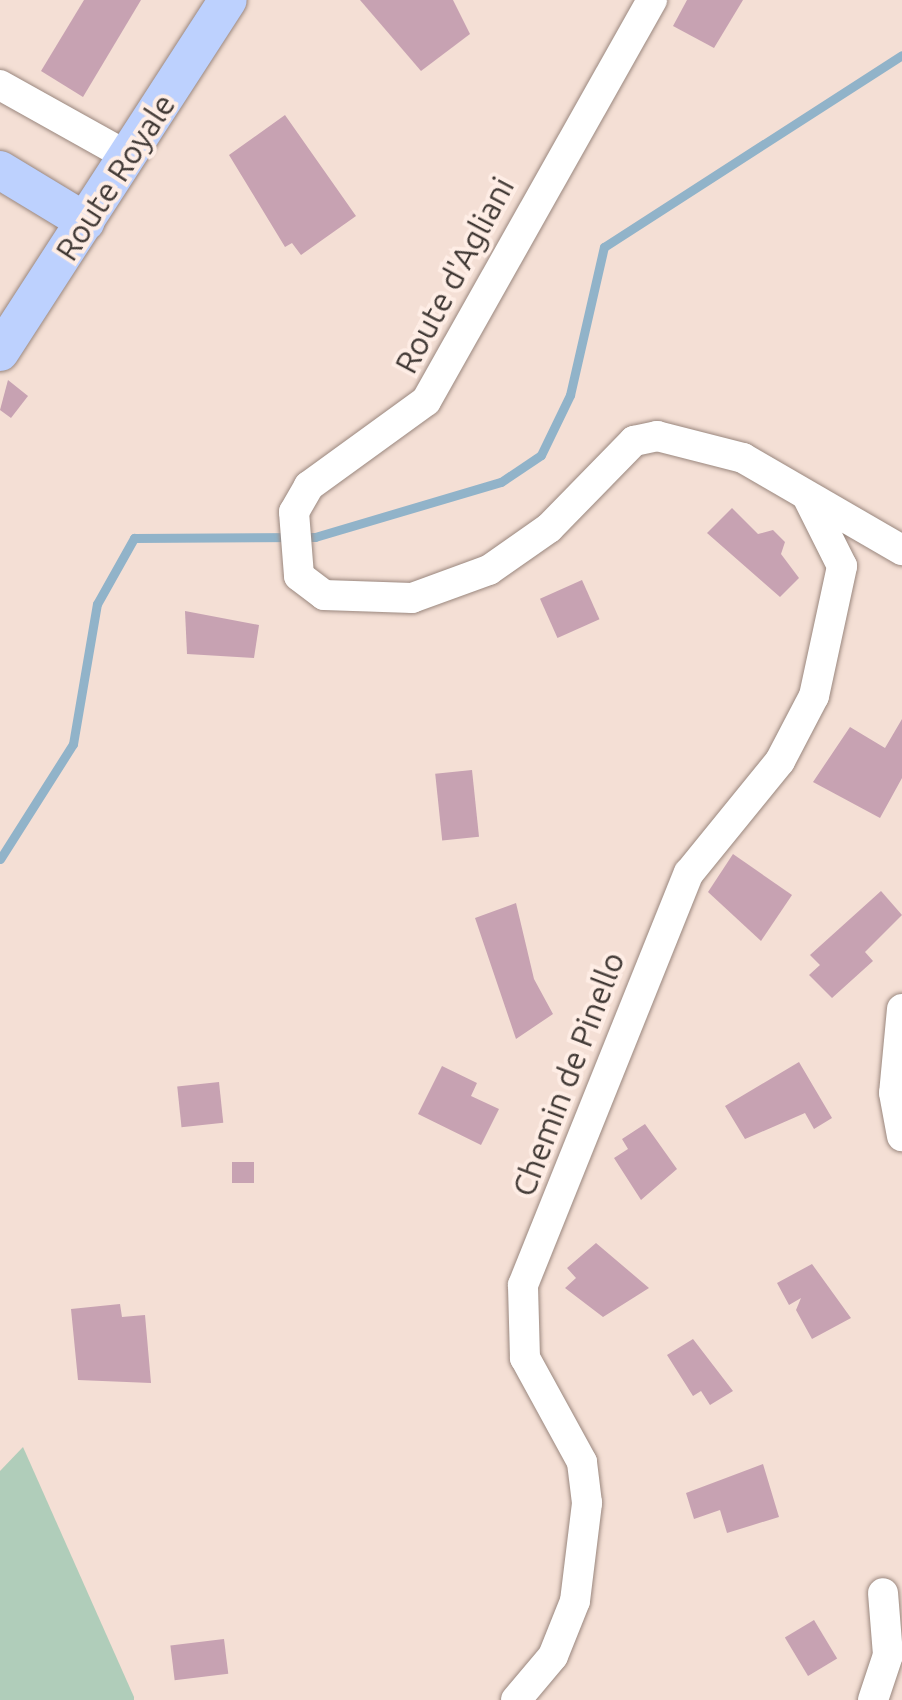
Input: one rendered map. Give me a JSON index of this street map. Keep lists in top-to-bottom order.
{
  "streets": {
    "main road": ["Route Royale"],
    "street": ["Route d'Agliani", "Chemin de Pinello"]
  },
  "crossings": [
    ["Route d'Agliani", "Chemin de Pinello"]
  ]
}
